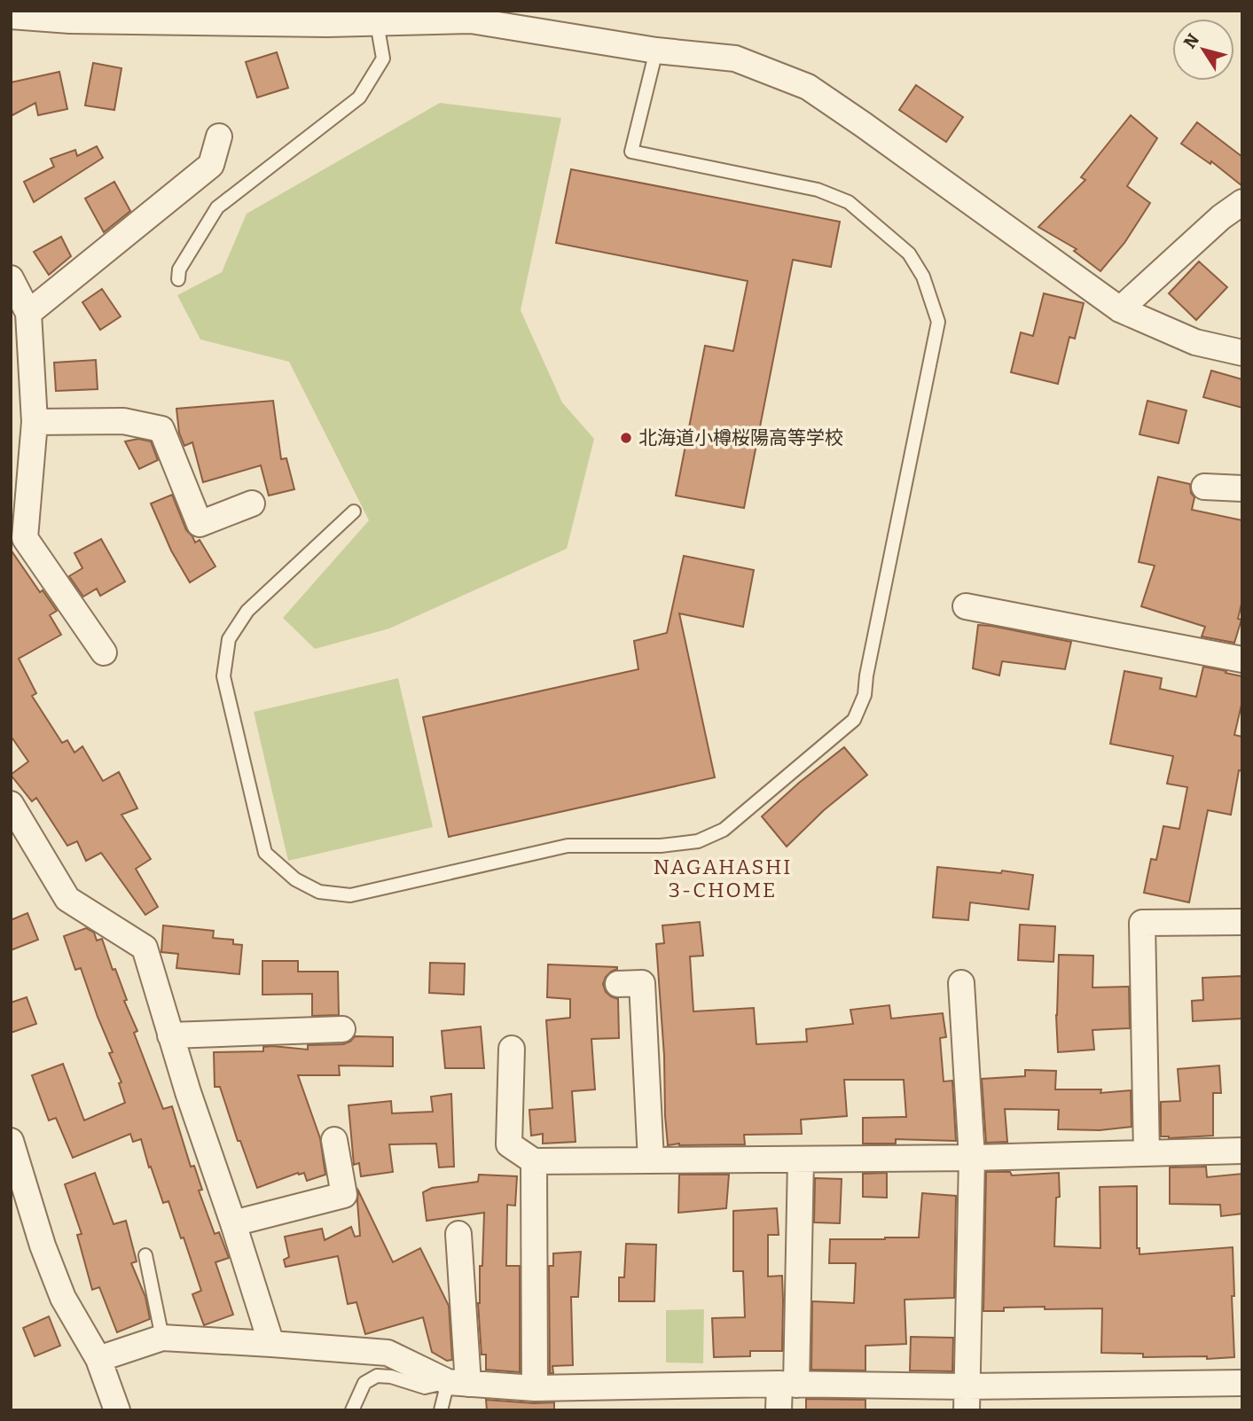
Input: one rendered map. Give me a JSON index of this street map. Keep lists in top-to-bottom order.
{
  "districts": ["NAGAHASHI 3-CHOME"],
  "places": ["北海道小樽桜陽高等学校"],
  "north": "top left"
}
